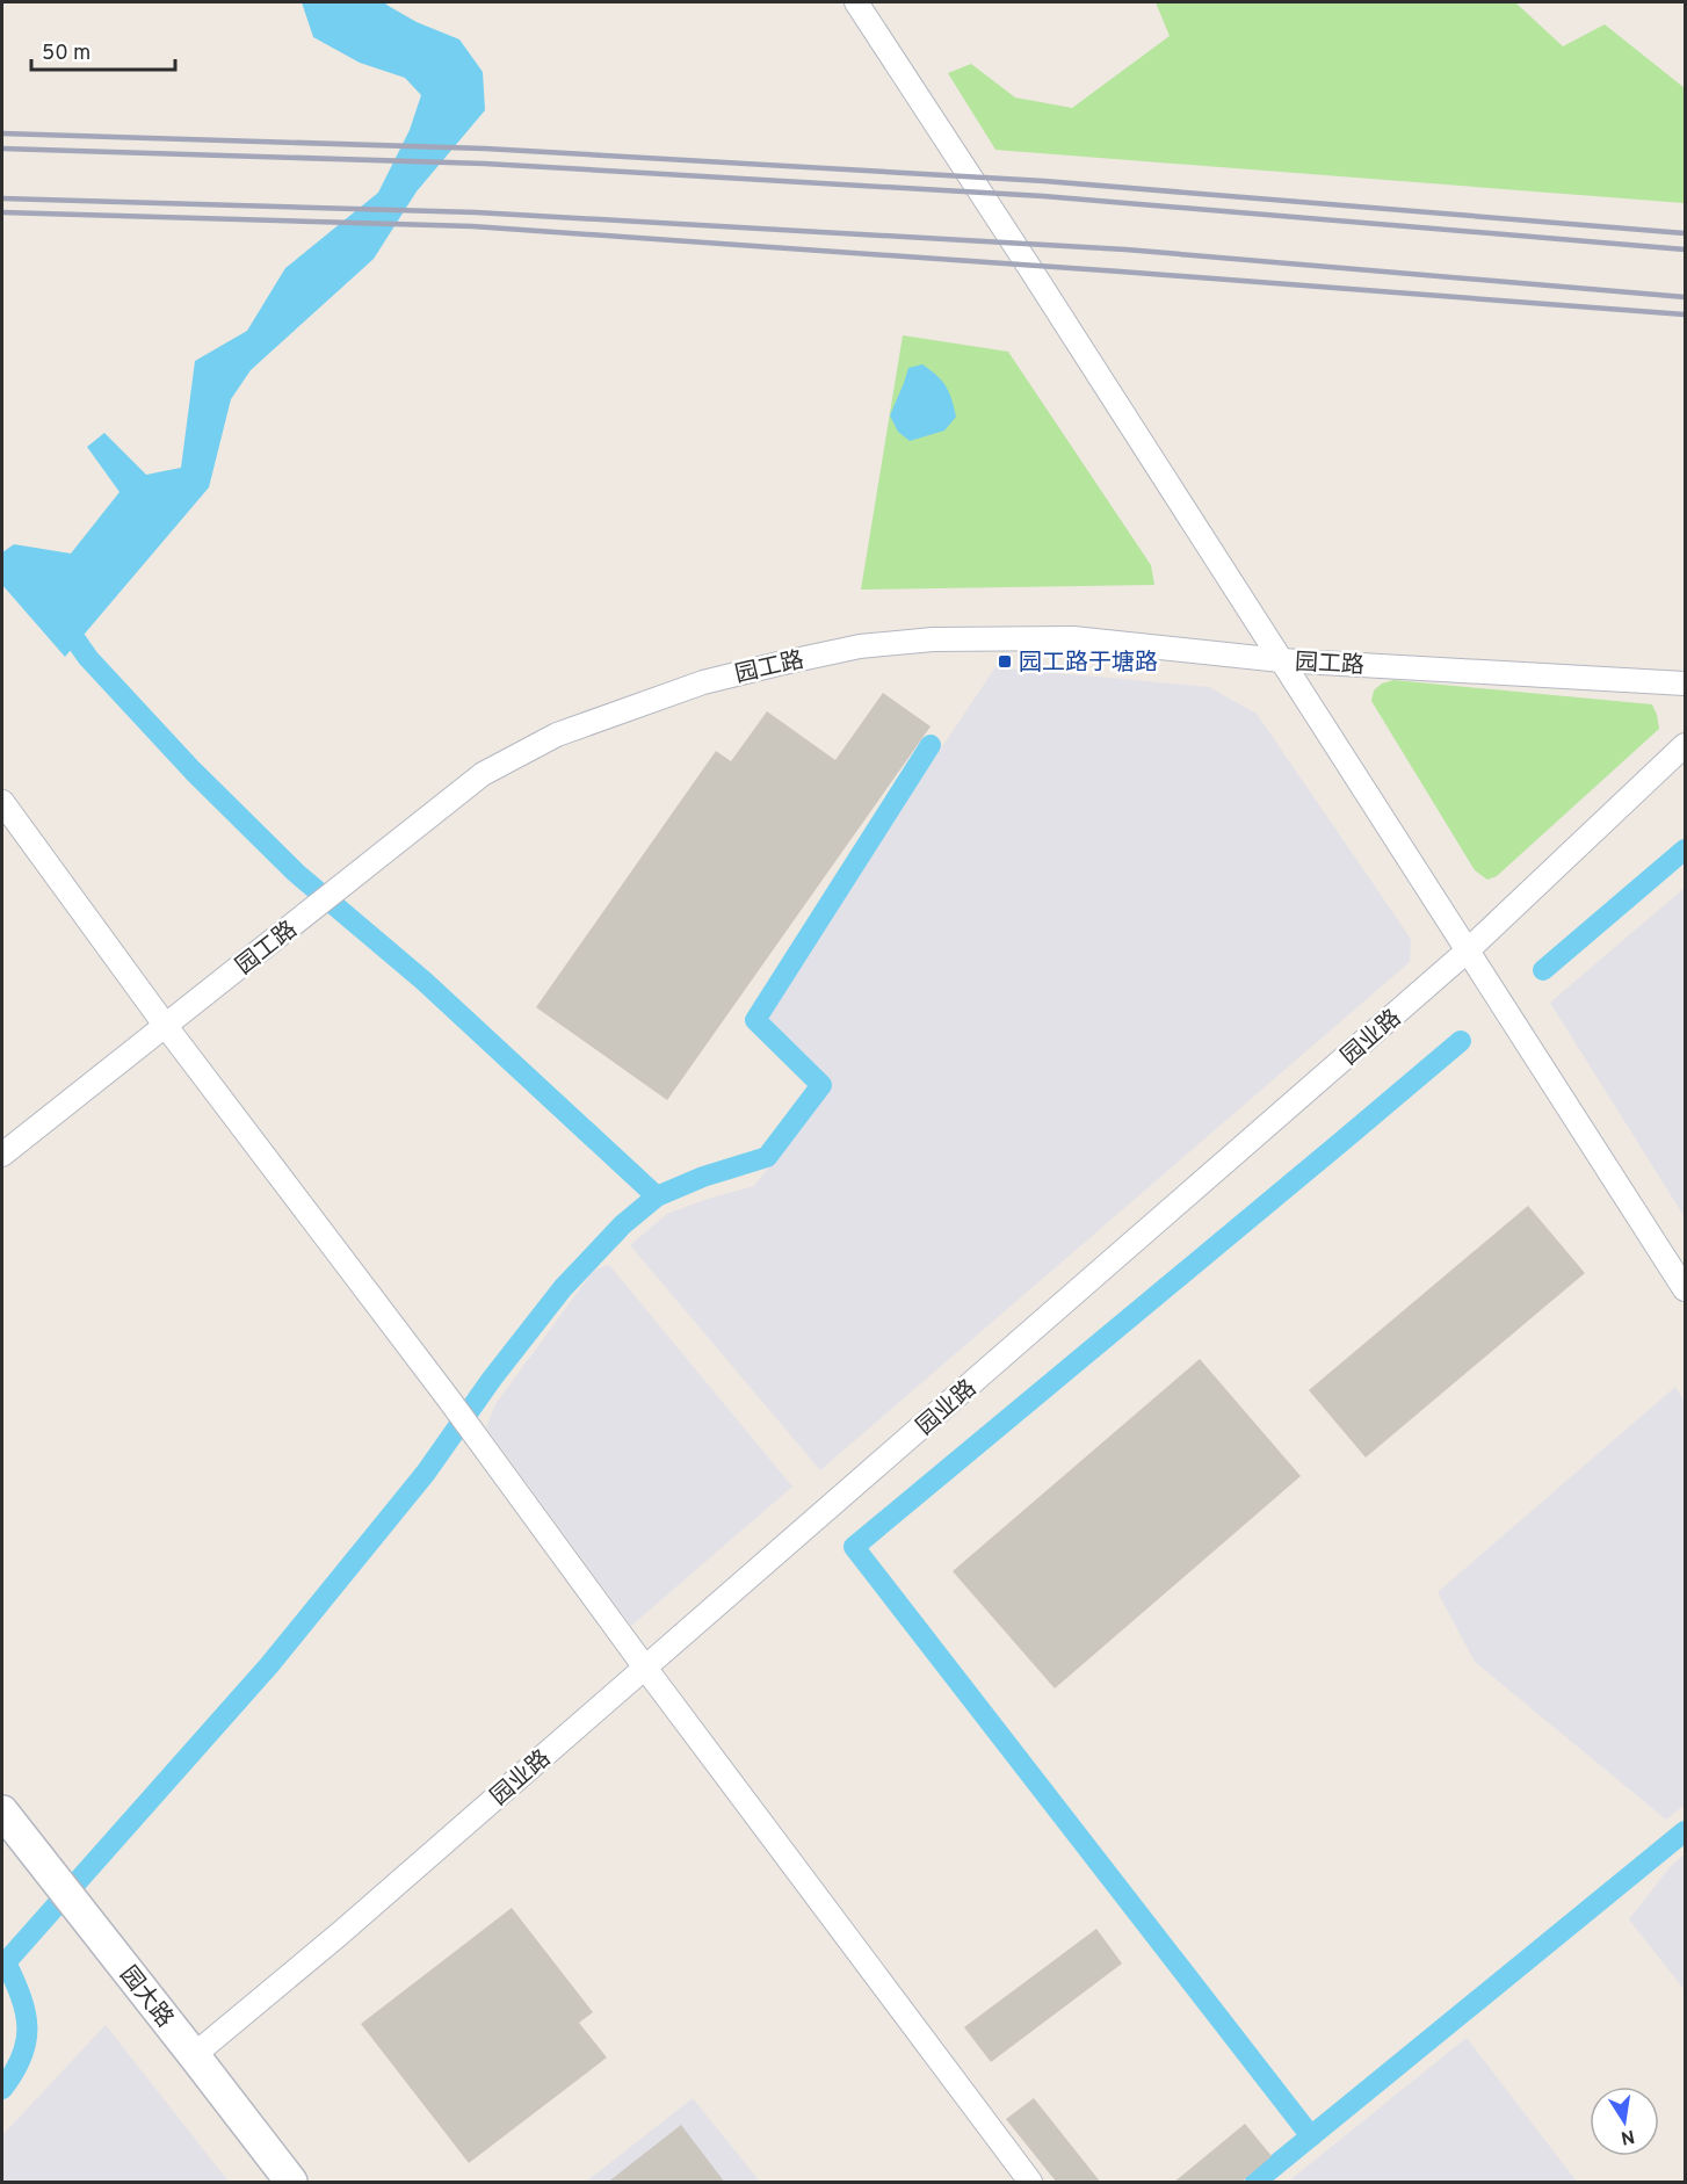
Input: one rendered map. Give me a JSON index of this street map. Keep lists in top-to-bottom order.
{
  "streets": {
    "street": ["园工路", "园业路", "园大路"]
  },
  "crossings": [
    ["园业路", "园大路"]
  ],
  "places": {
    "transit": ["园工路于塘路"]
  },
  "scale_bar": "50 m",
  "north": "bottom"
}
